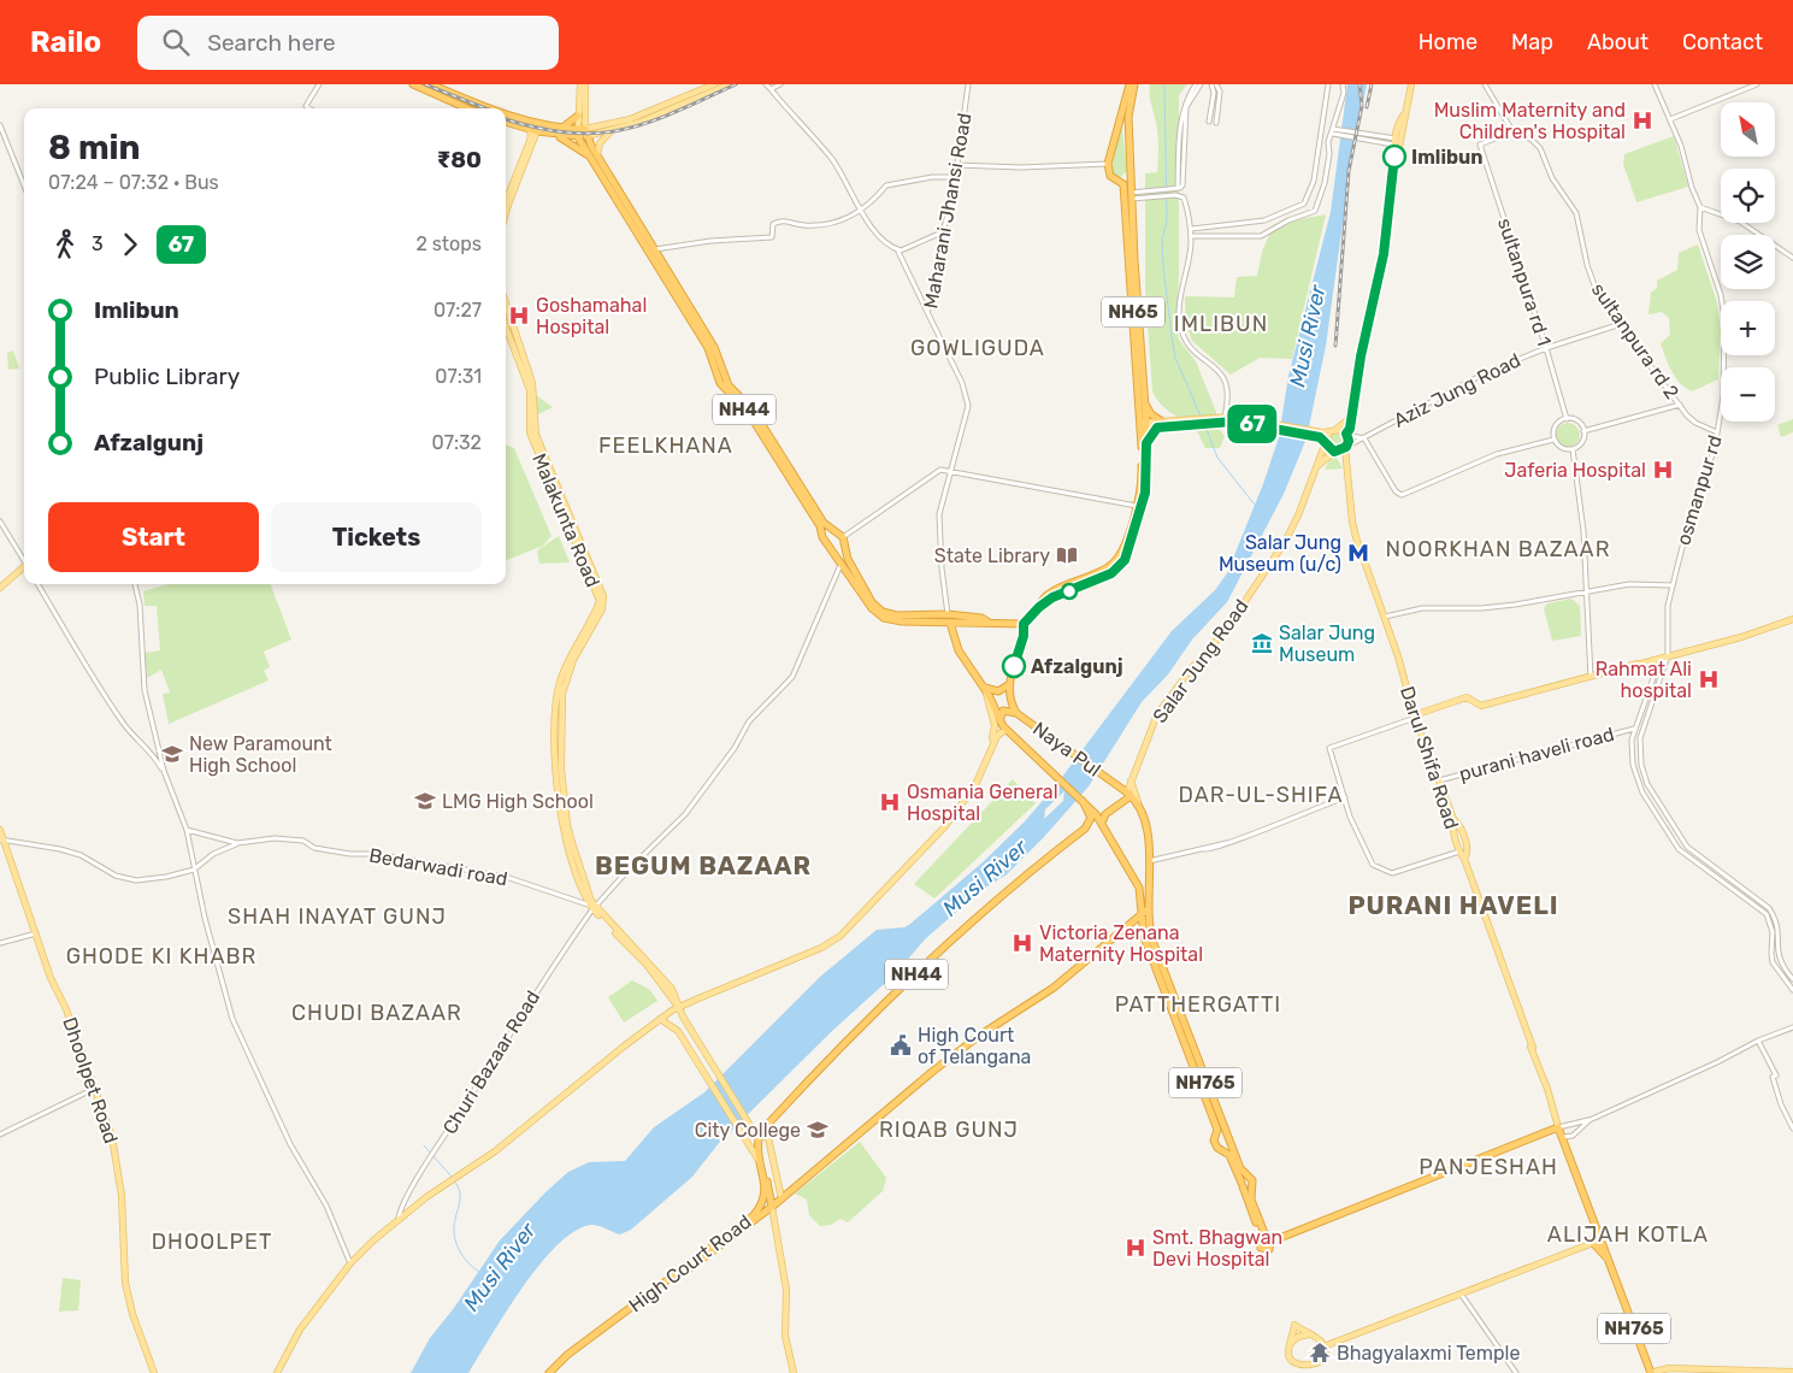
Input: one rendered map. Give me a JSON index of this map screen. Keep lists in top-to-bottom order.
{
  "streets": {
    "highway": [
      "NH65",
      "NH44",
      "Naya Pul",
      "NH765",
      "High Court Road"
    ],
    "main road": [
      "Malakunta Road",
      "Salar Jung Road",
      "Darul Shifa Road",
      "Dhoolpet Road"
    ],
    "street": [
      "Maharani Jhansi Road",
      "sultanpura rd 1",
      "sultanpura rd 2",
      "Aziz Jung Road",
      "osmanpur rd",
      "purani haveli road",
      "Bedarwadi road",
      "Churi Bazaar Road"
    ]
  },
  "crossings": [
    ["sultanpura rd 1", "sultanpura rd 2"],
    ["sultanpura rd 1", "Aziz Jung Road"],
    ["sultanpura rd 2", "Aziz Jung Road"],
    ["sultanpura rd 2", "osmanpur rd"],
    ["Aziz Jung Road", "Salar Jung Road"],
    ["Aziz Jung Road", "Darul Shifa Road"],
    ["NH44", "Naya Pul"],
    ["NH44", "Churi Bazaar Road"],
    ["NH44", "High Court Road"],
    ["Malakunta Road", "Bedarwadi road"],
    ["Malakunta Road", "Churi Bazaar Road"],
    ["Salar Jung Road", "Naya Pul"],
    ["Salar Jung Road", "Darul Shifa Road"],
    ["purani haveli road", "Darul Shifa Road"],
    ["Darul Shifa Road", "NH765"],
    ["Bedarwadi road", "Churi Bazaar Road"]
  ],
  "districts": [
    "IMLIBUN",
    "GOWLIGUDA",
    "FEELKHANA",
    "NOORKHAN BAZAAR",
    "DAR-UL-SHIFA",
    "BEGUM BAZAAR",
    "PURANI HAVELI",
    "SHAH INAYAT GUNJ",
    "GHODE KI KHABR",
    "PATTHERGATTI",
    "CHUDI BAZAAR",
    "RIQAB GUNJ",
    "PANJESHAH",
    "ALIJAH KOTLA",
    "DHOOLPET"
  ],
  "water": ["Musi River"],
  "places": {
    "hospital": [
      "Muslim Maternity and Children's Hospital",
      "Goshamahal Hospital",
      "Jaferia Hospital",
      "Rahmat Ali hospital",
      "Osmania General Hospital",
      "Victoria Zenana Maternity Hospital",
      "Smt. Bhagwan Devi Hospital"
    ],
    "other": ["Imlibun", "Afzalgunj"],
    "metro station": ["Salar Jung Museum (u/c)"],
    "library": ["State Library"],
    "museum": ["Salar Jung Museum"],
    "school or university": ["New Paramount High School", "LMG High School", "City College"],
    "public building": ["High Court of Telangana"],
    "temple": ["Bhagyalaxmi Temple"]
  },
  "lines": ["bus line 67"],
  "north": "top left",
  "page": {
    "header": "Railo",
    "search": "Search here",
    "nav": [
      "Home",
      "Map",
      "About",
      "Contact"
    ],
    "on_map": "67",
    "map_buttons": ["+", "−"],
    "heading": ["8 min", "07:24 – 07:32 · Bus", "₹80"],
    "legs": ["3", "67", "2 stops"],
    "list": [
      {
        "name": "Imlibun",
        "value": "07:27"
      },
      {
        "name": "Public Library",
        "value": "07:31"
      },
      {
        "name": "Afzalgunj",
        "value": "07:32"
      }
    ],
    "buttons": ["Start", "Tickets"]
  }
}
